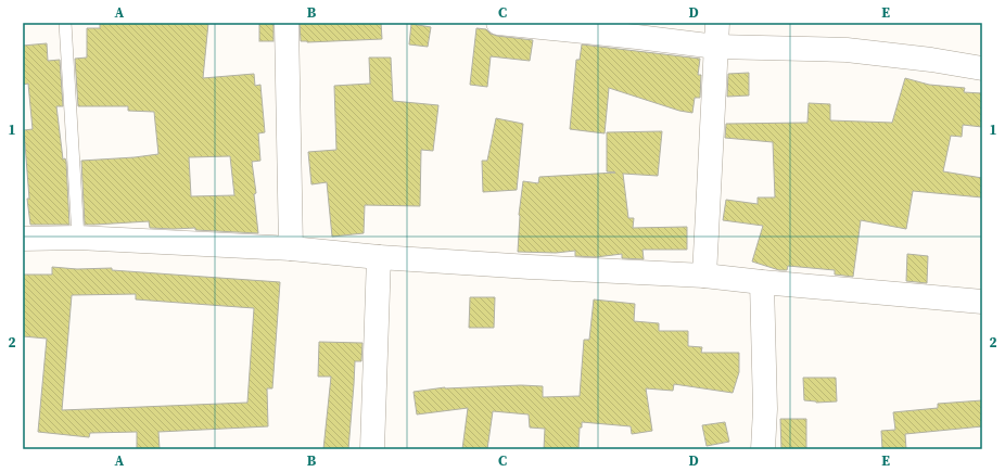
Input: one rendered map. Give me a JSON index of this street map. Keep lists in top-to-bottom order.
{
  "grid": {
    "columns": [
      "A",
      "B",
      "C",
      "D",
      "E"
    ],
    "rows": ["1", "2"]
  }
}
